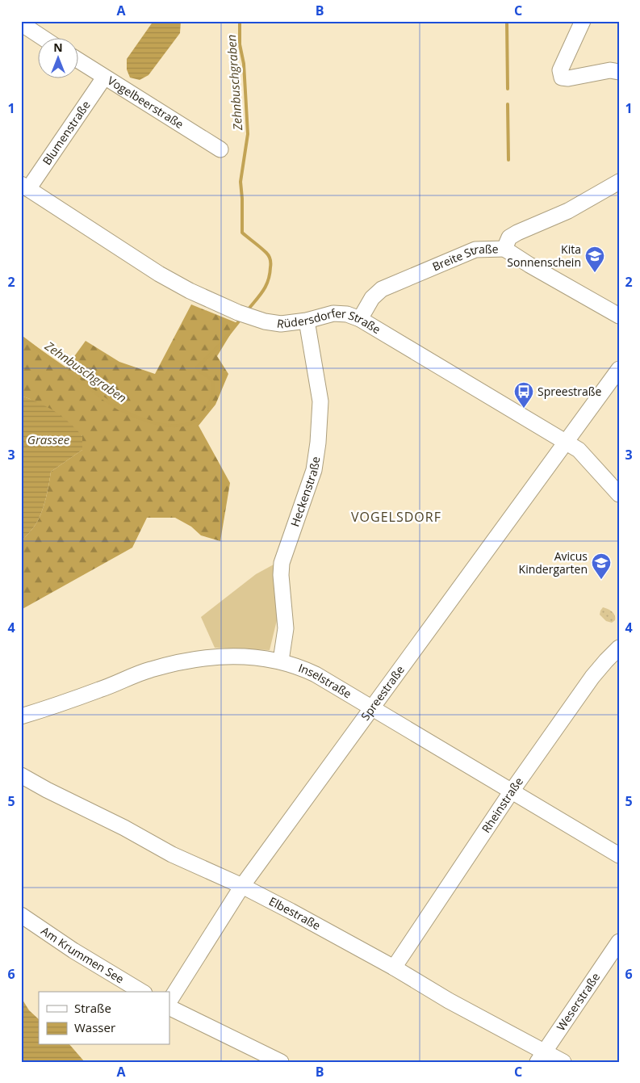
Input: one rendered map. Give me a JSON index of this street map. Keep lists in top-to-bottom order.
{
  "streets": {
    "street": [
      "Vogelbeerstraße",
      "Blumenstraße",
      "Breite Straße",
      "Rüdersdorfer Straße",
      "Heckenstraße",
      "Inselstraße",
      "Spreestraße",
      "Rheinstraße",
      "Elbestraße",
      "Am Krummen See",
      "Weserstraße"
    ]
  },
  "crossings": [
    ["Vogelbeerstraße", "Blumenstraße"],
    ["Blumenstraße", "Rüdersdorfer Straße"],
    ["Breite Straße", "Rüdersdorfer Straße"],
    ["Rüdersdorfer Straße", "Heckenstraße"],
    ["Rüdersdorfer Straße", "Spreestraße"],
    ["Heckenstraße", "Inselstraße"],
    ["Inselstraße", "Spreestraße"],
    ["Inselstraße", "Rheinstraße"],
    ["Spreestraße", "Elbestraße"],
    ["Rheinstraße", "Elbestraße"],
    ["Elbestraße", "Weserstraße"]
  ],
  "districts": ["VOGELSDORF"],
  "water": ["Zehnbuschgraben", "Grassee"],
  "places": {
    "school or university": ["Kita Sonnenschein", "Avicus Kindergarten"],
    "bus stop": ["Spreestraße"]
  },
  "legend": ["Straße", "Wasser"],
  "north": "top",
  "grid": {
    "columns": ["A", "B", "C"],
    "rows": [
      "1",
      "2",
      "3",
      "4",
      "5",
      "6"
    ]
  }
}
